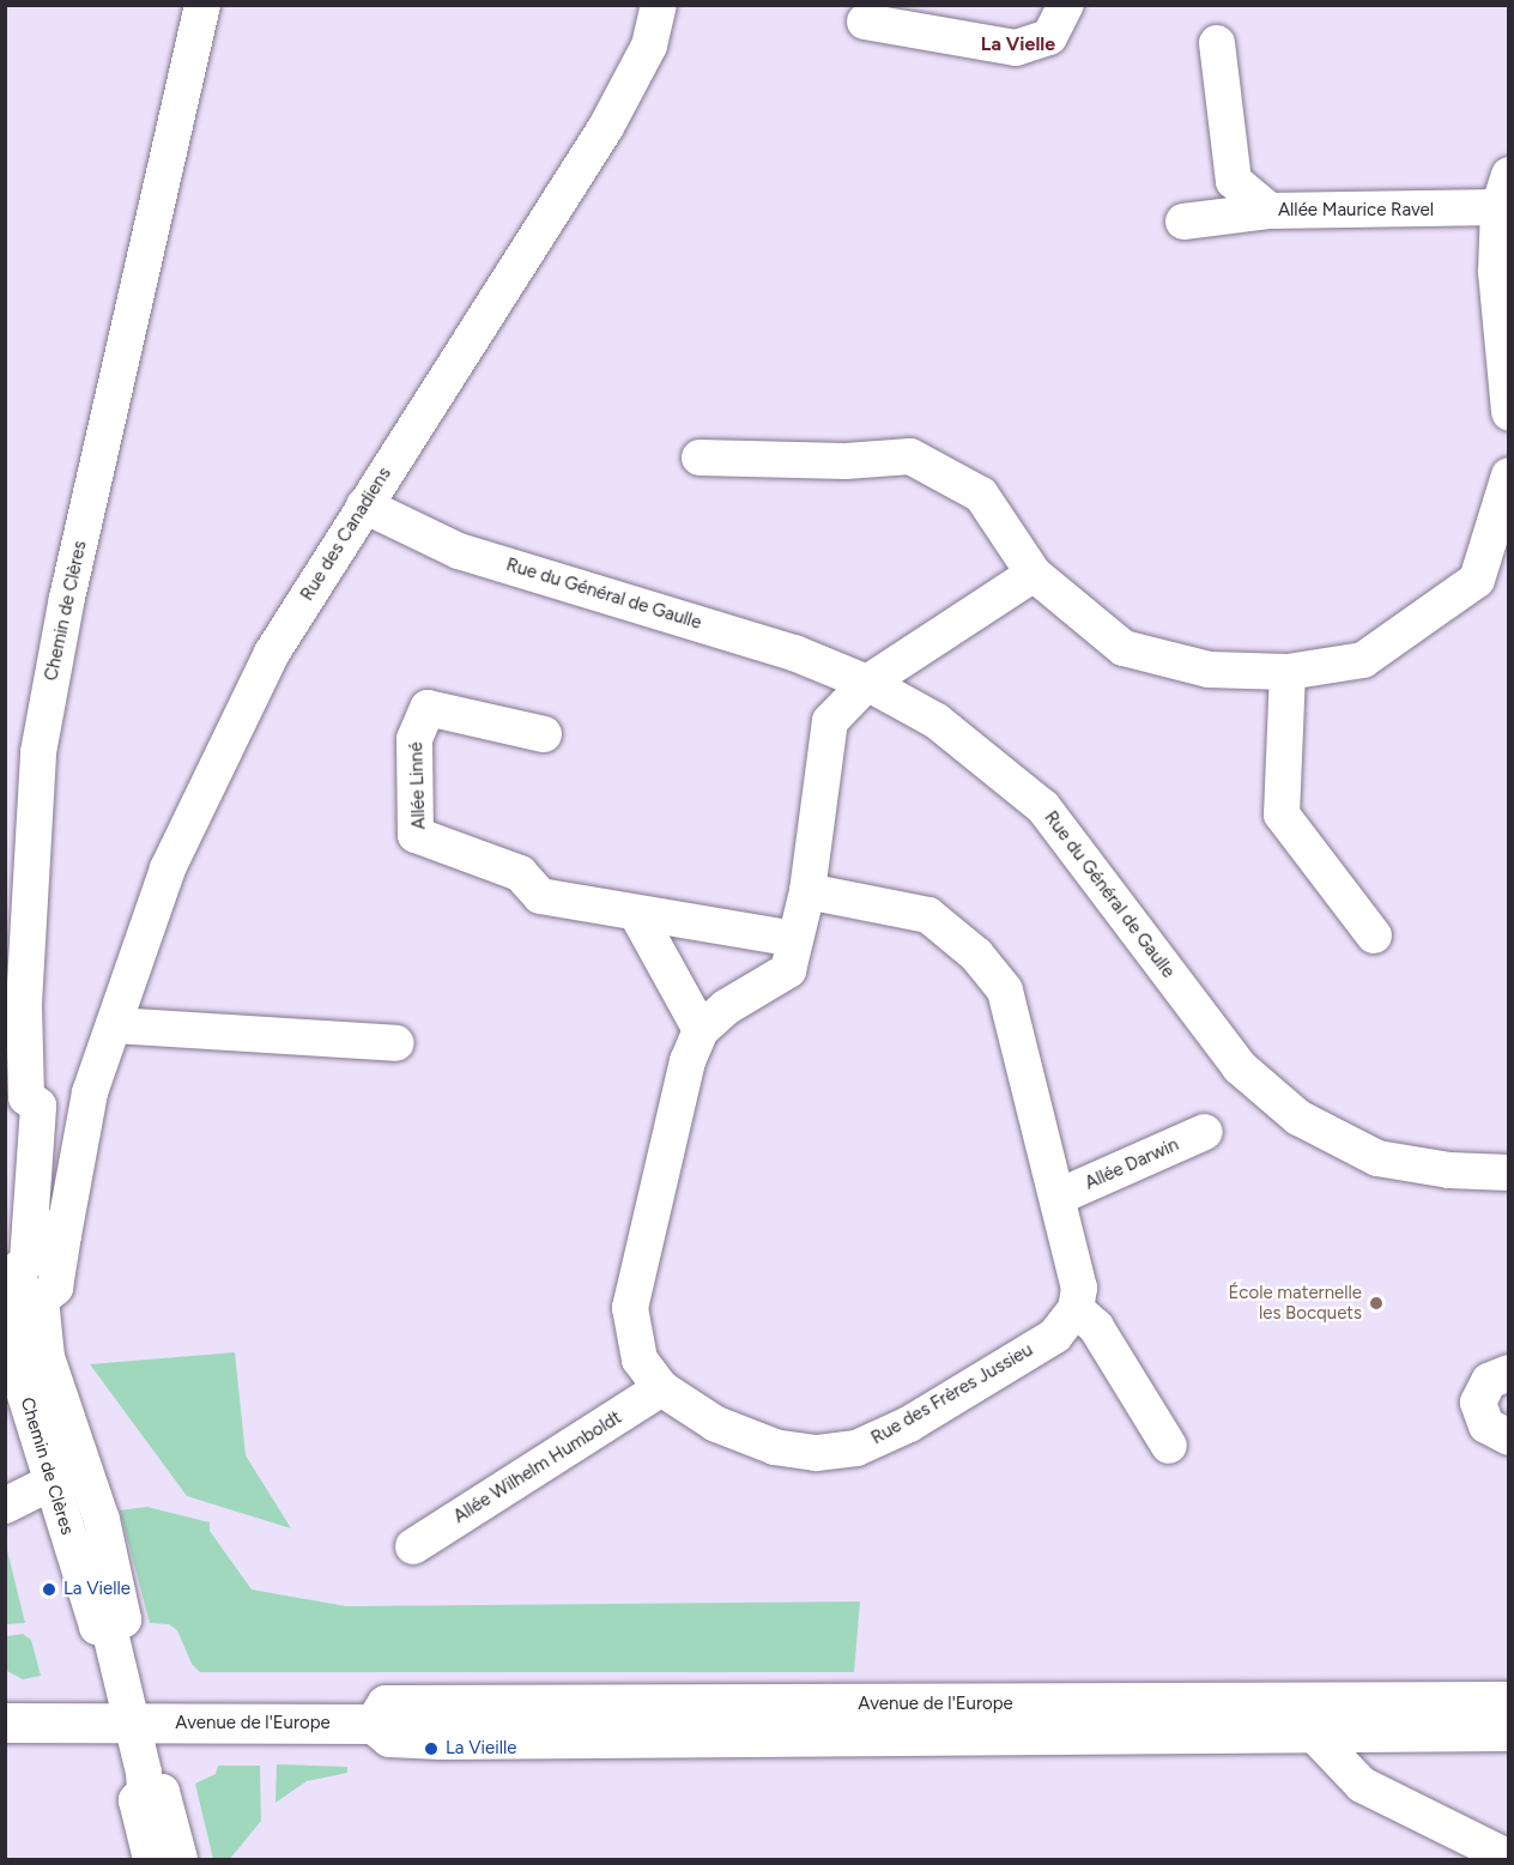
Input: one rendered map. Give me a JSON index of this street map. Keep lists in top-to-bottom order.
{
  "streets": {
    "main road": ["Avenue de l'Europe"],
    "street": [
      "Allée Maurice Ravel",
      "Rue des Canadiens",
      "Rue du Général de Gaulle",
      "Chemin de Clères",
      "Allée Linné",
      "Allée Darwin",
      "Rue des Frères Jussieu",
      "Allée Wilhelm Humboldt"
    ]
  },
  "crossings": [
    ["Rue des Canadiens", "Rue du Général de Gaulle"],
    ["Rue des Canadiens", "Chemin de Clères"],
    ["Rue du Général de Gaulle", "Rue des Frères Jussieu"],
    ["Chemin de Clères", "Avenue de l'Europe"],
    ["Rue des Frères Jussieu", "Allée Wilhelm Humboldt"]
  ],
  "districts": ["La Vielle"],
  "places": ["École maternelle les Bocquets", "La Vielle", "La Vieille"]
}
